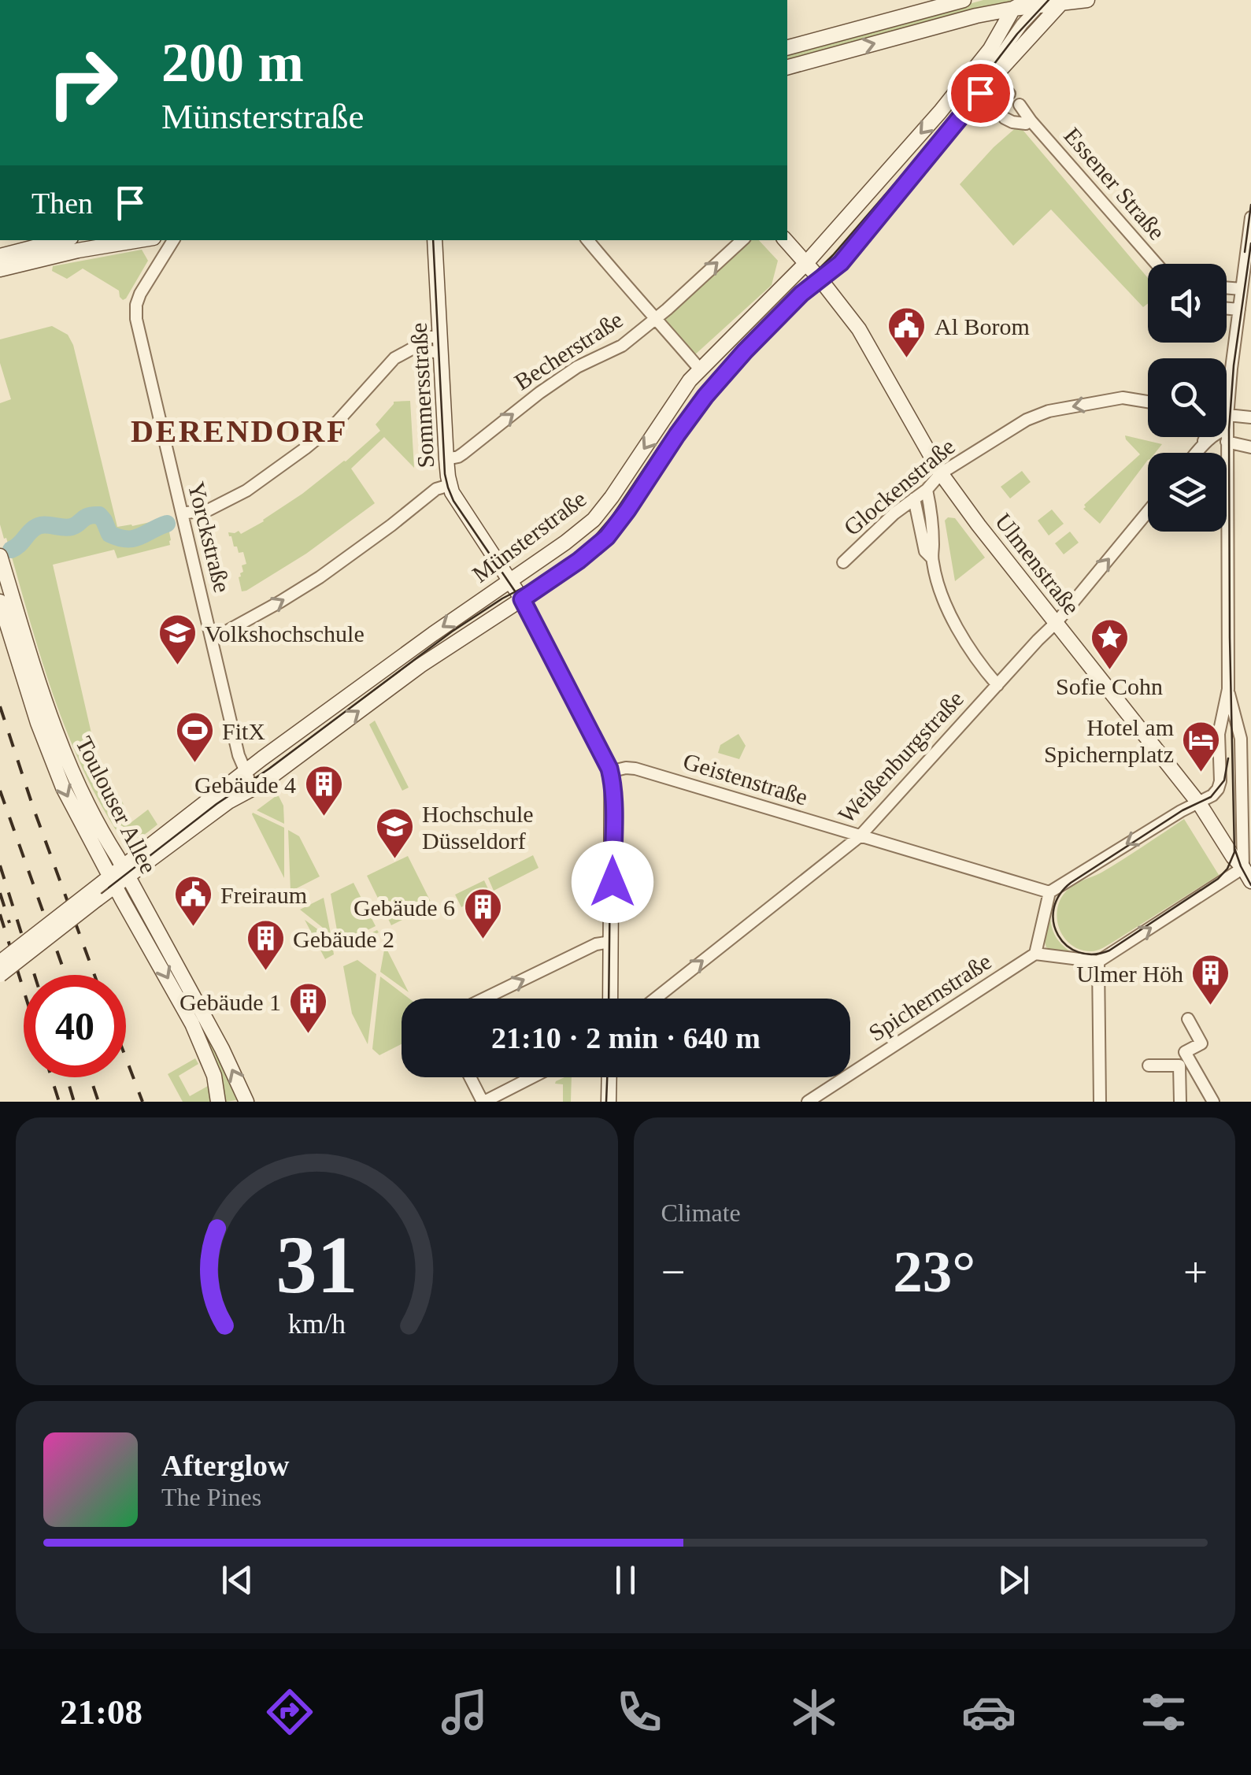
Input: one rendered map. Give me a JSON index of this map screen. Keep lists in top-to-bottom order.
{
  "streets": {
    "main road": [
      "Sommersstraße",
      "Münsterstraße",
      "Ulmenstraße",
      "Toulouser Allee"
    ],
    "street": [
      "Essener Straße",
      "Becherstraße",
      "Glockenstraße",
      "Yorckstraße",
      "Weißenburgstraße",
      "Geistenstraße",
      "Spichernstraße"
    ]
  },
  "crossings": [
    ["Becherstraße", "Sommersstraße"],
    ["Sommersstraße", "Münsterstraße"],
    ["Sommersstraße", "Geistenstraße"],
    ["Glockenstraße", "Ulmenstraße"],
    ["Münsterstraße", "Yorckstraße"],
    ["Münsterstraße", "Ulmenstraße"],
    ["Münsterstraße", "Toulouser Allee"],
    ["Ulmenstraße", "Weißenburgstraße"],
    ["Weißenburgstraße", "Geistenstraße"]
  ],
  "one_way": ["Becherstraße", "Glockenstraße", "Weißenburgstraße"],
  "districts": ["DERENDORF"],
  "places": {
    "public building": ["Al Borom", "Freiraum"],
    "school or university": ["Volkshochschule", "Hochschule Düsseldorf"],
    "place": ["Sofie Cohn"],
    "sports": ["FitX"],
    "hotel": ["Hotel am Spichernplatz"],
    "building": [
      "Gebäude 4",
      "Gebäude 6",
      "Gebäude 2",
      "Ulmer Höh",
      "Gebäude 1"
    ]
  },
  "page": {
    "turn": ["200 m", "Münsterstraße"],
    "then": "Then",
    "limit": "40",
    "trip": "21:10 · 2 min · 640 m",
    "tile": "Climate",
    "heat": ["−", "23°", "+"],
    "song": ["Afterglow", "The Pines"],
    "tabs": "21:08",
    "gauge": ["31", "km/h"]
  }
}
